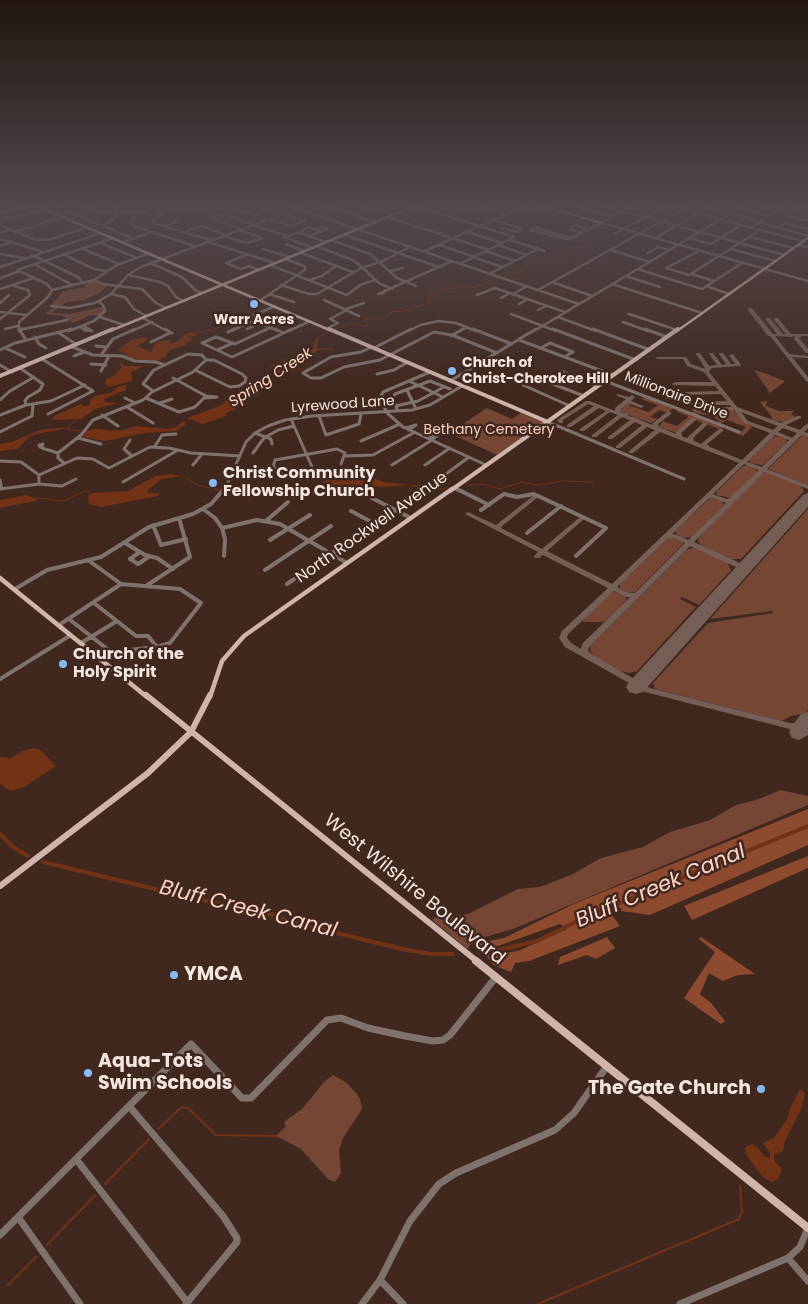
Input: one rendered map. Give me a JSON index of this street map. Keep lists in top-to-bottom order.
{
  "streets": {
    "main road": ["North Rockwell Avenue", "West Wilshire Boulevard"],
    "street": ["Millionaire Drive", "Lyrewood Lane"]
  },
  "crossings": [
    ["Millionaire Drive", "North Rockwell Avenue"],
    ["Lyrewood Lane", "West Wilshire Boulevard"],
    ["North Rockwell Avenue", "West Wilshire Boulevard"]
  ],
  "water": ["Spring Creek", "Bluff Creek Canal"],
  "parks": ["Bethany Cemetery"],
  "places": [
    "Warr Acres",
    "Church of Christ-Cherokee Hill",
    "Christ Community Fellowship Church",
    "Church of the Holy Spirit",
    "YMCA",
    "Aqua-Tots Swim Schools",
    "The Gate Church"
  ]
}
